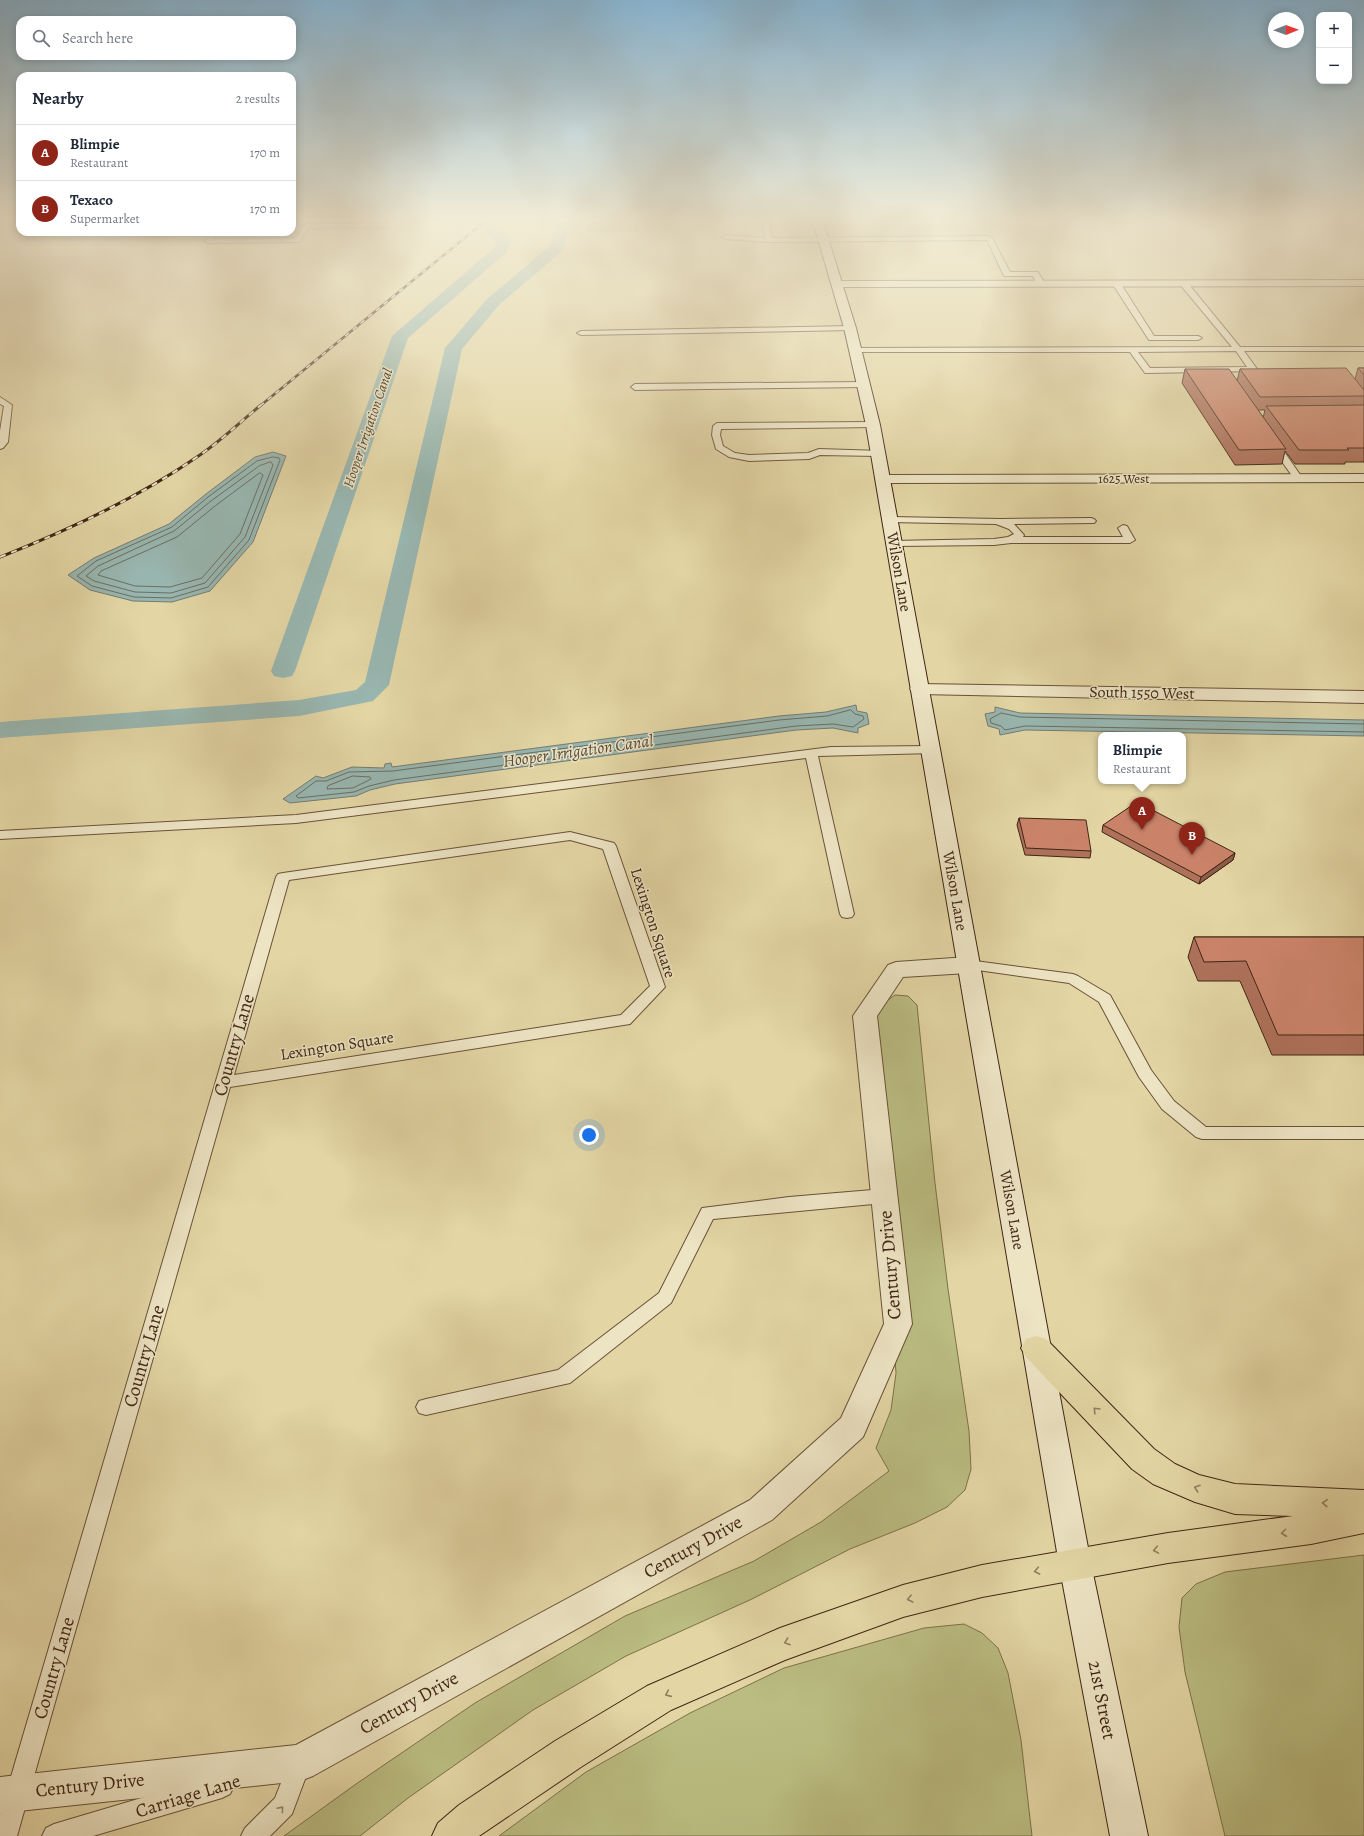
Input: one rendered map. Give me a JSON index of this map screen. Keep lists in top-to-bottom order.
{
  "streets": {
    "street": [
      "1625 West",
      "Wilson Lane",
      "South 1550 West",
      "Century Drive",
      "21st Street"
    ],
    "lane": ["Lexington Square", "Country Lane", "Carriage Lane"]
  },
  "crossings": [
    ["1625 West", "Wilson Lane"],
    ["Wilson Lane", "South 1550 West"],
    ["Wilson Lane", "Century Drive"],
    ["Wilson Lane", "21st Street"],
    ["Lexington Square", "Country Lane"],
    ["Country Lane", "Century Drive"],
    ["Century Drive", "Carriage Lane"]
  ],
  "water": ["Hooper Irrigation Canal"],
  "north": "right",
  "page": {
    "map_buttons": ["+", "−"],
    "search": "Search here",
    "heading": ["Nearby", "2 results"],
    "list": [
      {
        "mark": "A",
        "name": "Blimpie",
        "note": "Restaurant",
        "value": "170 m"
      },
      {
        "mark": "B",
        "name": "Texaco",
        "note": "Supermarket",
        "value": "170 m"
      }
    ],
    "popup": ["Blimpie", "Restaurant"],
    "pins": ["A", "B"]
  }
}
